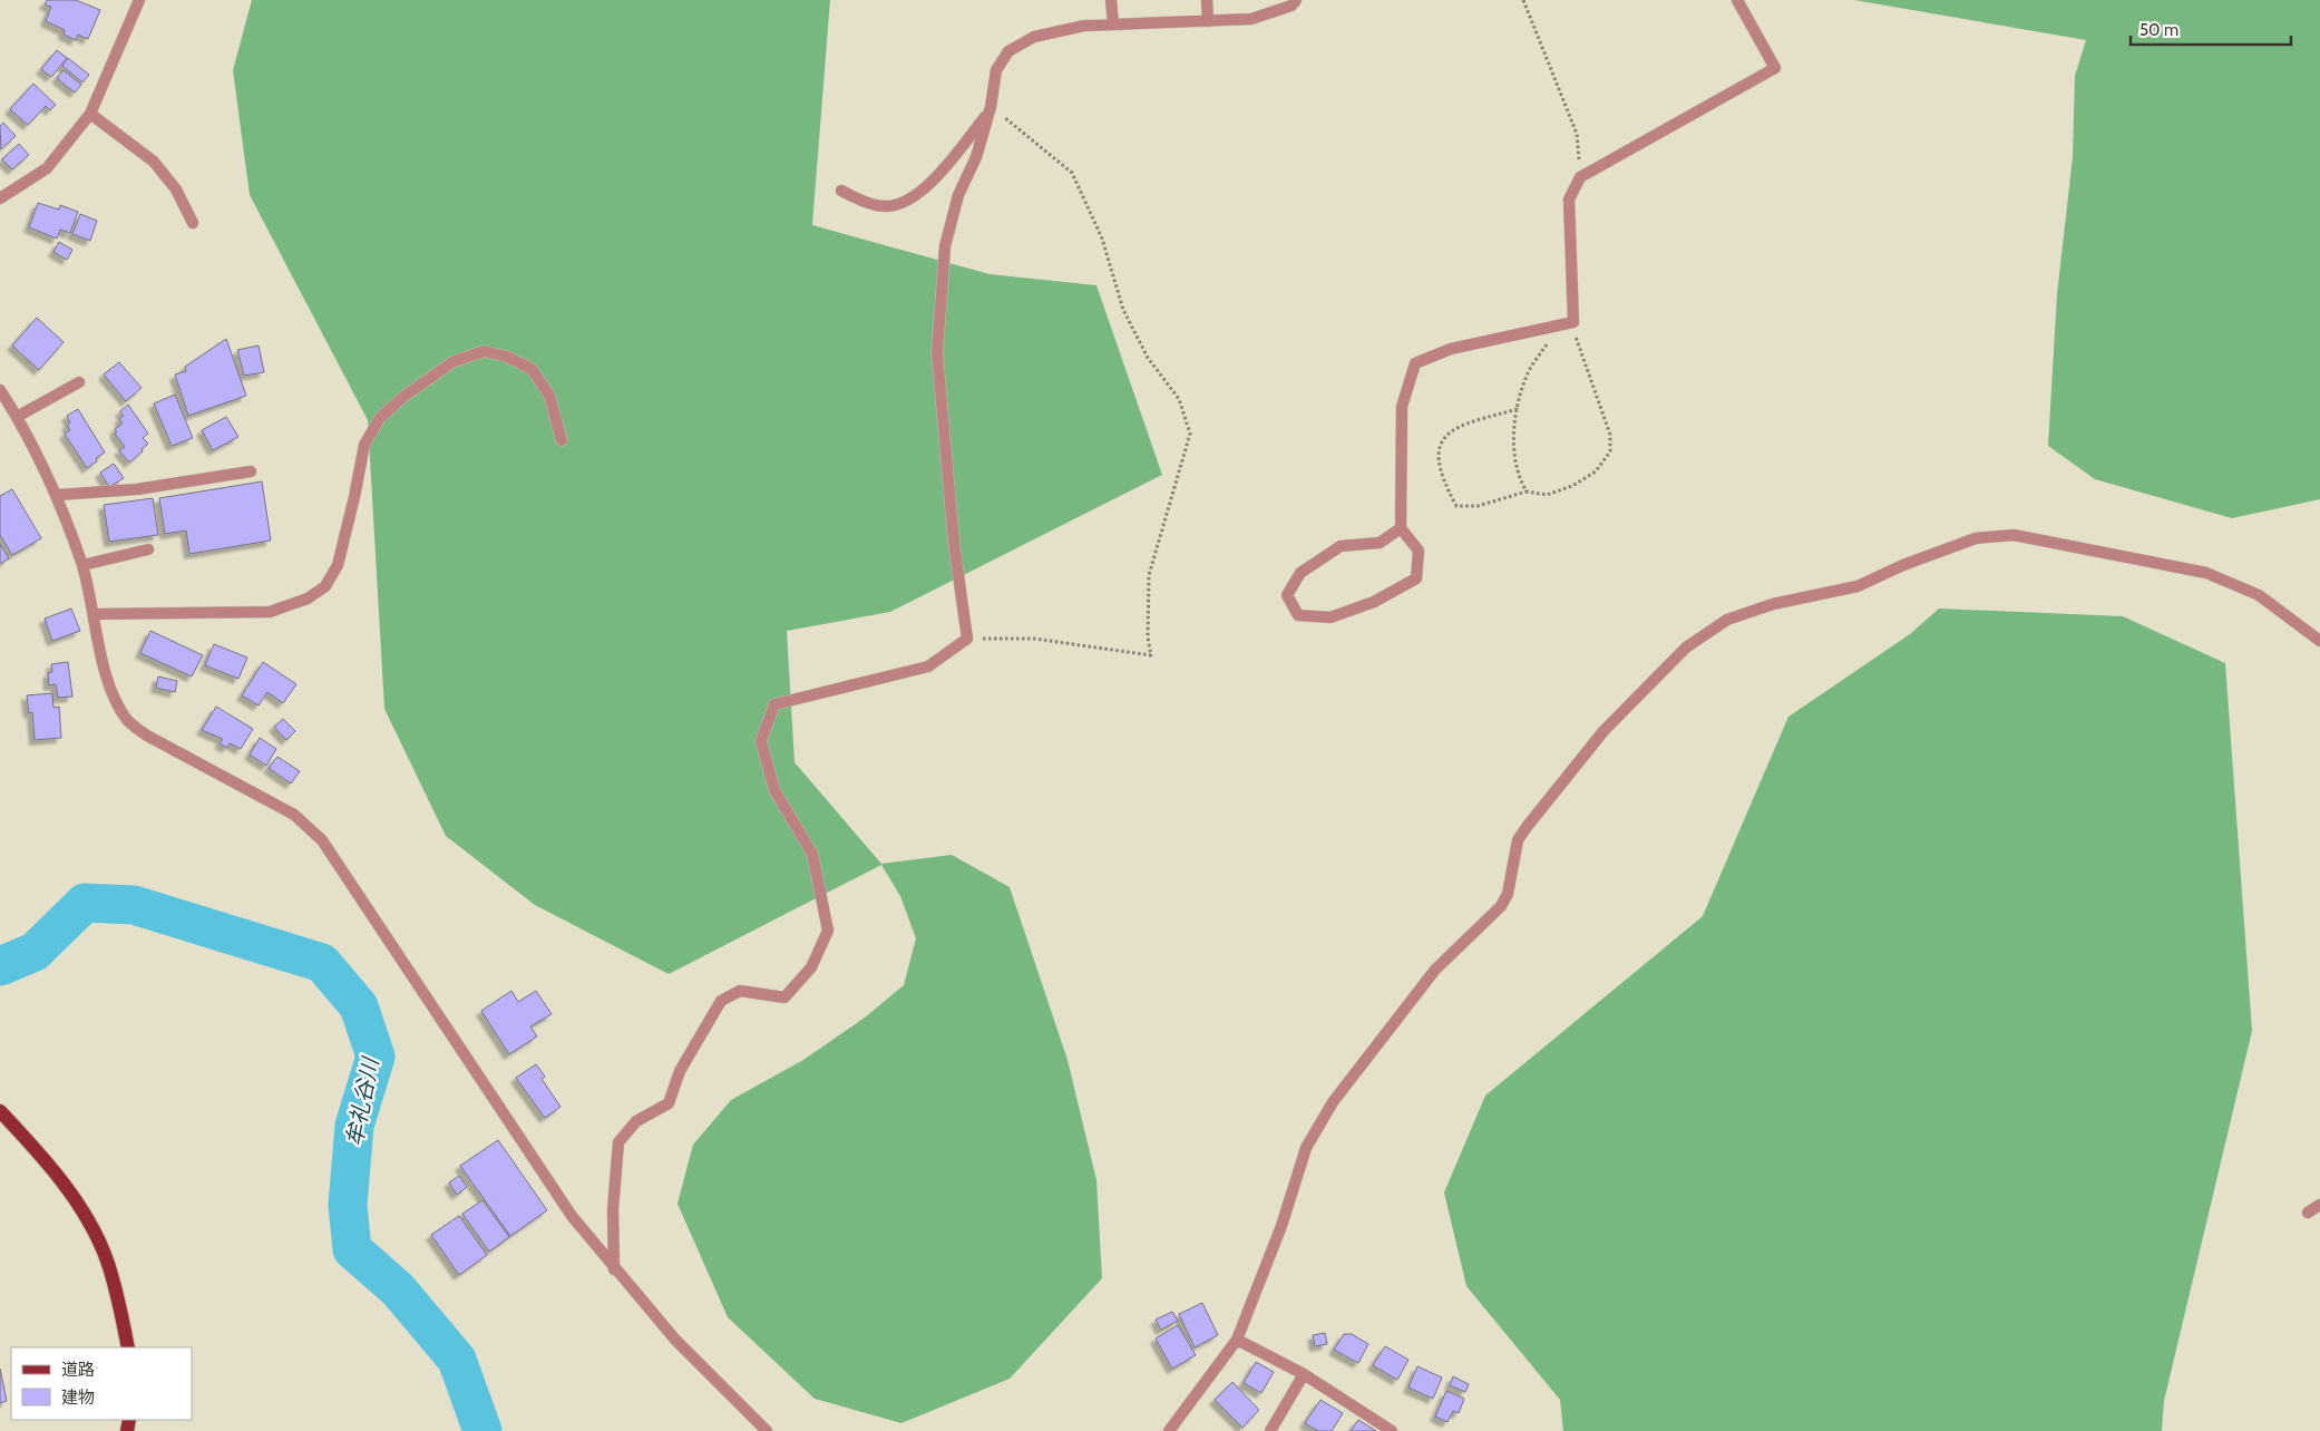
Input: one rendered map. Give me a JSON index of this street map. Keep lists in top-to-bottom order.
{
  "water": ["牟礼谷川"],
  "legend": ["道路", "建物"],
  "scale_bar": "50 m"
}
